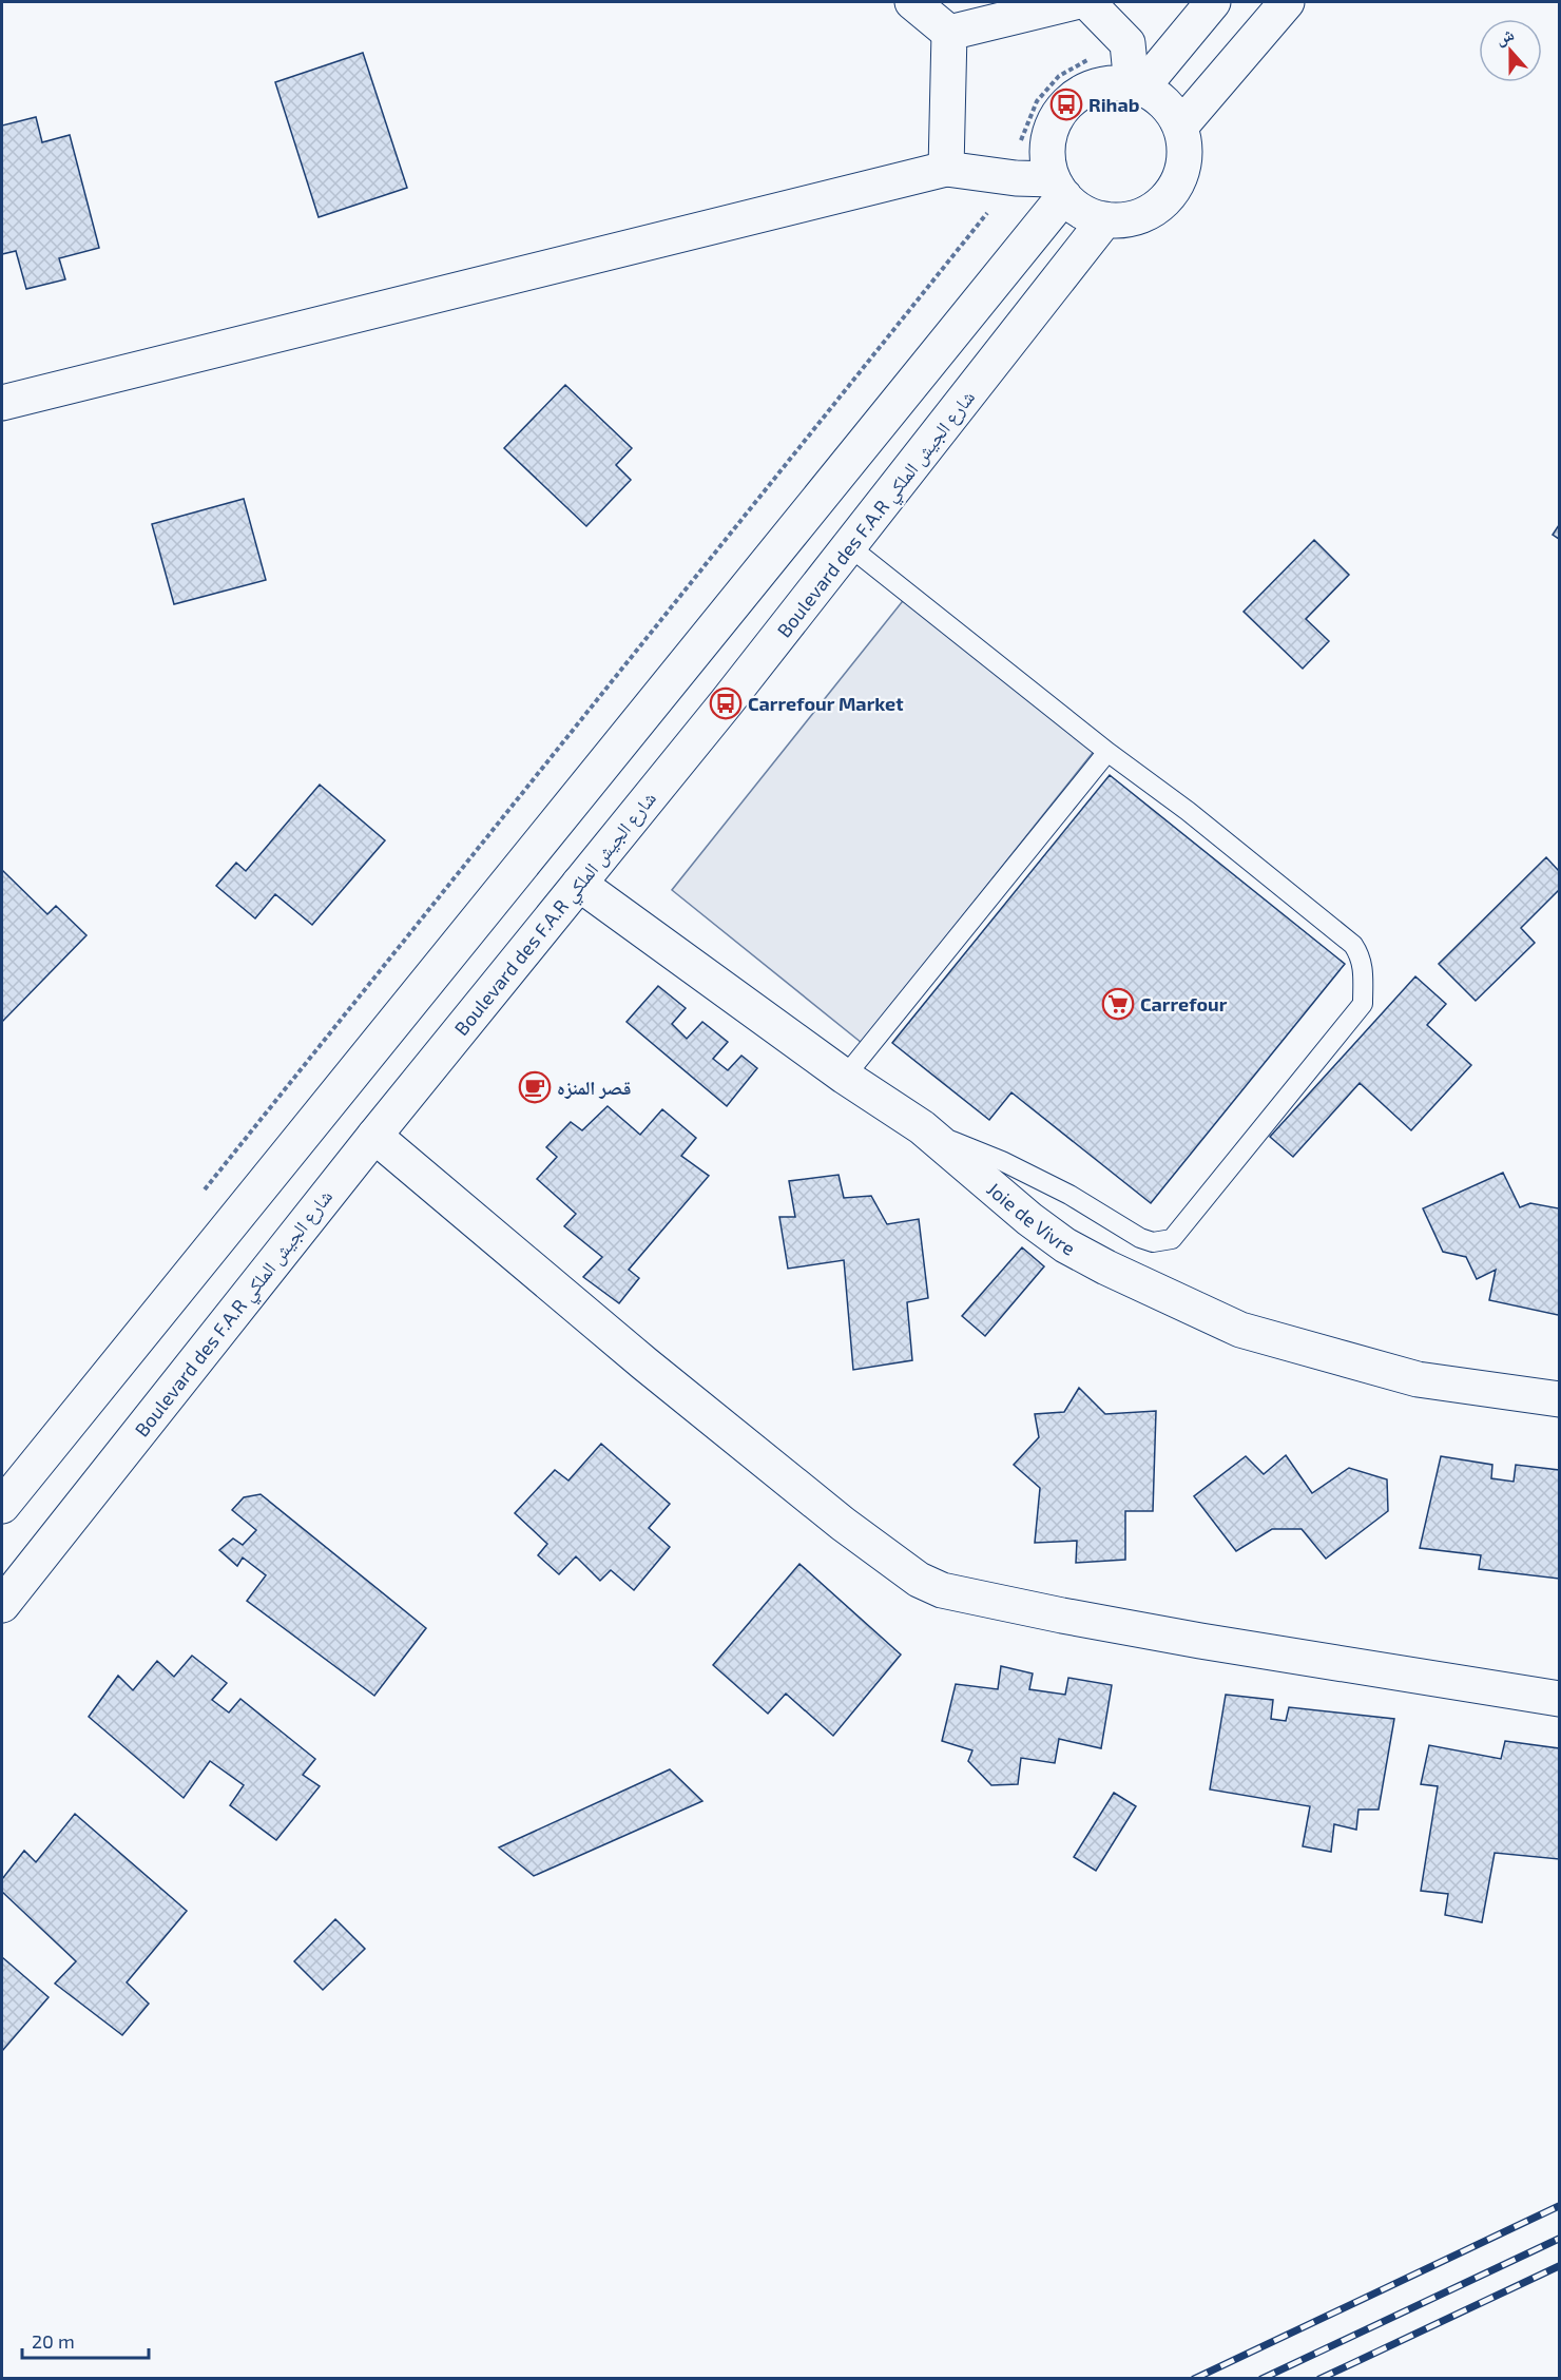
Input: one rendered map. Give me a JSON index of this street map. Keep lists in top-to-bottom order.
{
  "streets": {
    "main road": ["Boulevard des F.A.R شارع الجيش الملكي", "Joie de Vivre"]
  },
  "crossings": [
    ["Boulevard des F.A.R شارع الجيش الملكي", "Joie de Vivre"]
  ],
  "places": {
    "bus stop": ["Rihab", "Carrefour Market"],
    "supermarket": ["Carrefour"],
    "cafe": ["قصر المنزه"]
  },
  "scale_bar": "20 m",
  "north": "top"
}
